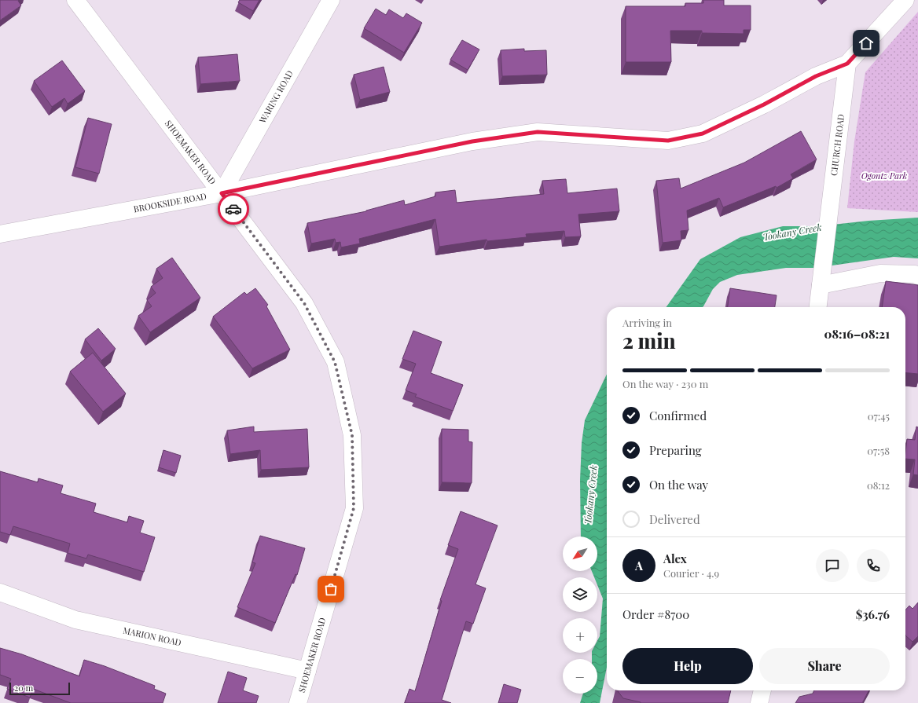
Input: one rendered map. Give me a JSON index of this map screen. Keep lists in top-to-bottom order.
{
  "streets": {
    "street": [
      "WARING ROAD",
      "CHURCH ROAD",
      "SHOEMAKER ROAD",
      "BROOKSIDE ROAD",
      "MARION ROAD"
    ]
  },
  "crossings": [
    ["WARING ROAD", "SHOEMAKER ROAD"],
    ["WARING ROAD", "BROOKSIDE ROAD"],
    ["CHURCH ROAD", "BROOKSIDE ROAD"],
    ["SHOEMAKER ROAD", "BROOKSIDE ROAD"],
    ["SHOEMAKER ROAD", "MARION ROAD"]
  ],
  "water": ["Tookany Creek"],
  "parks": ["Ogontz Park"],
  "scale_bar": "20 m",
  "north": "bottom left",
  "page": {
    "heading": ["2 min", "Arriving in", "08:16–08:21"],
    "panel": [
      "Alex",
      "Courier · 4.9",
      "Order #8700",
      "$36.76"
    ],
    "bar": "On the way · 230 m",
    "list": [
      ["Confirmed", "07:45"],
      ["Preparing", "07:58"],
      ["On the way", "08:12"],
      "Delivered"
    ],
    "map_buttons": ["+", "−"],
    "round": "A",
    "buttons": ["Help", "Share"],
    "scale": "20 m"
  }
}
